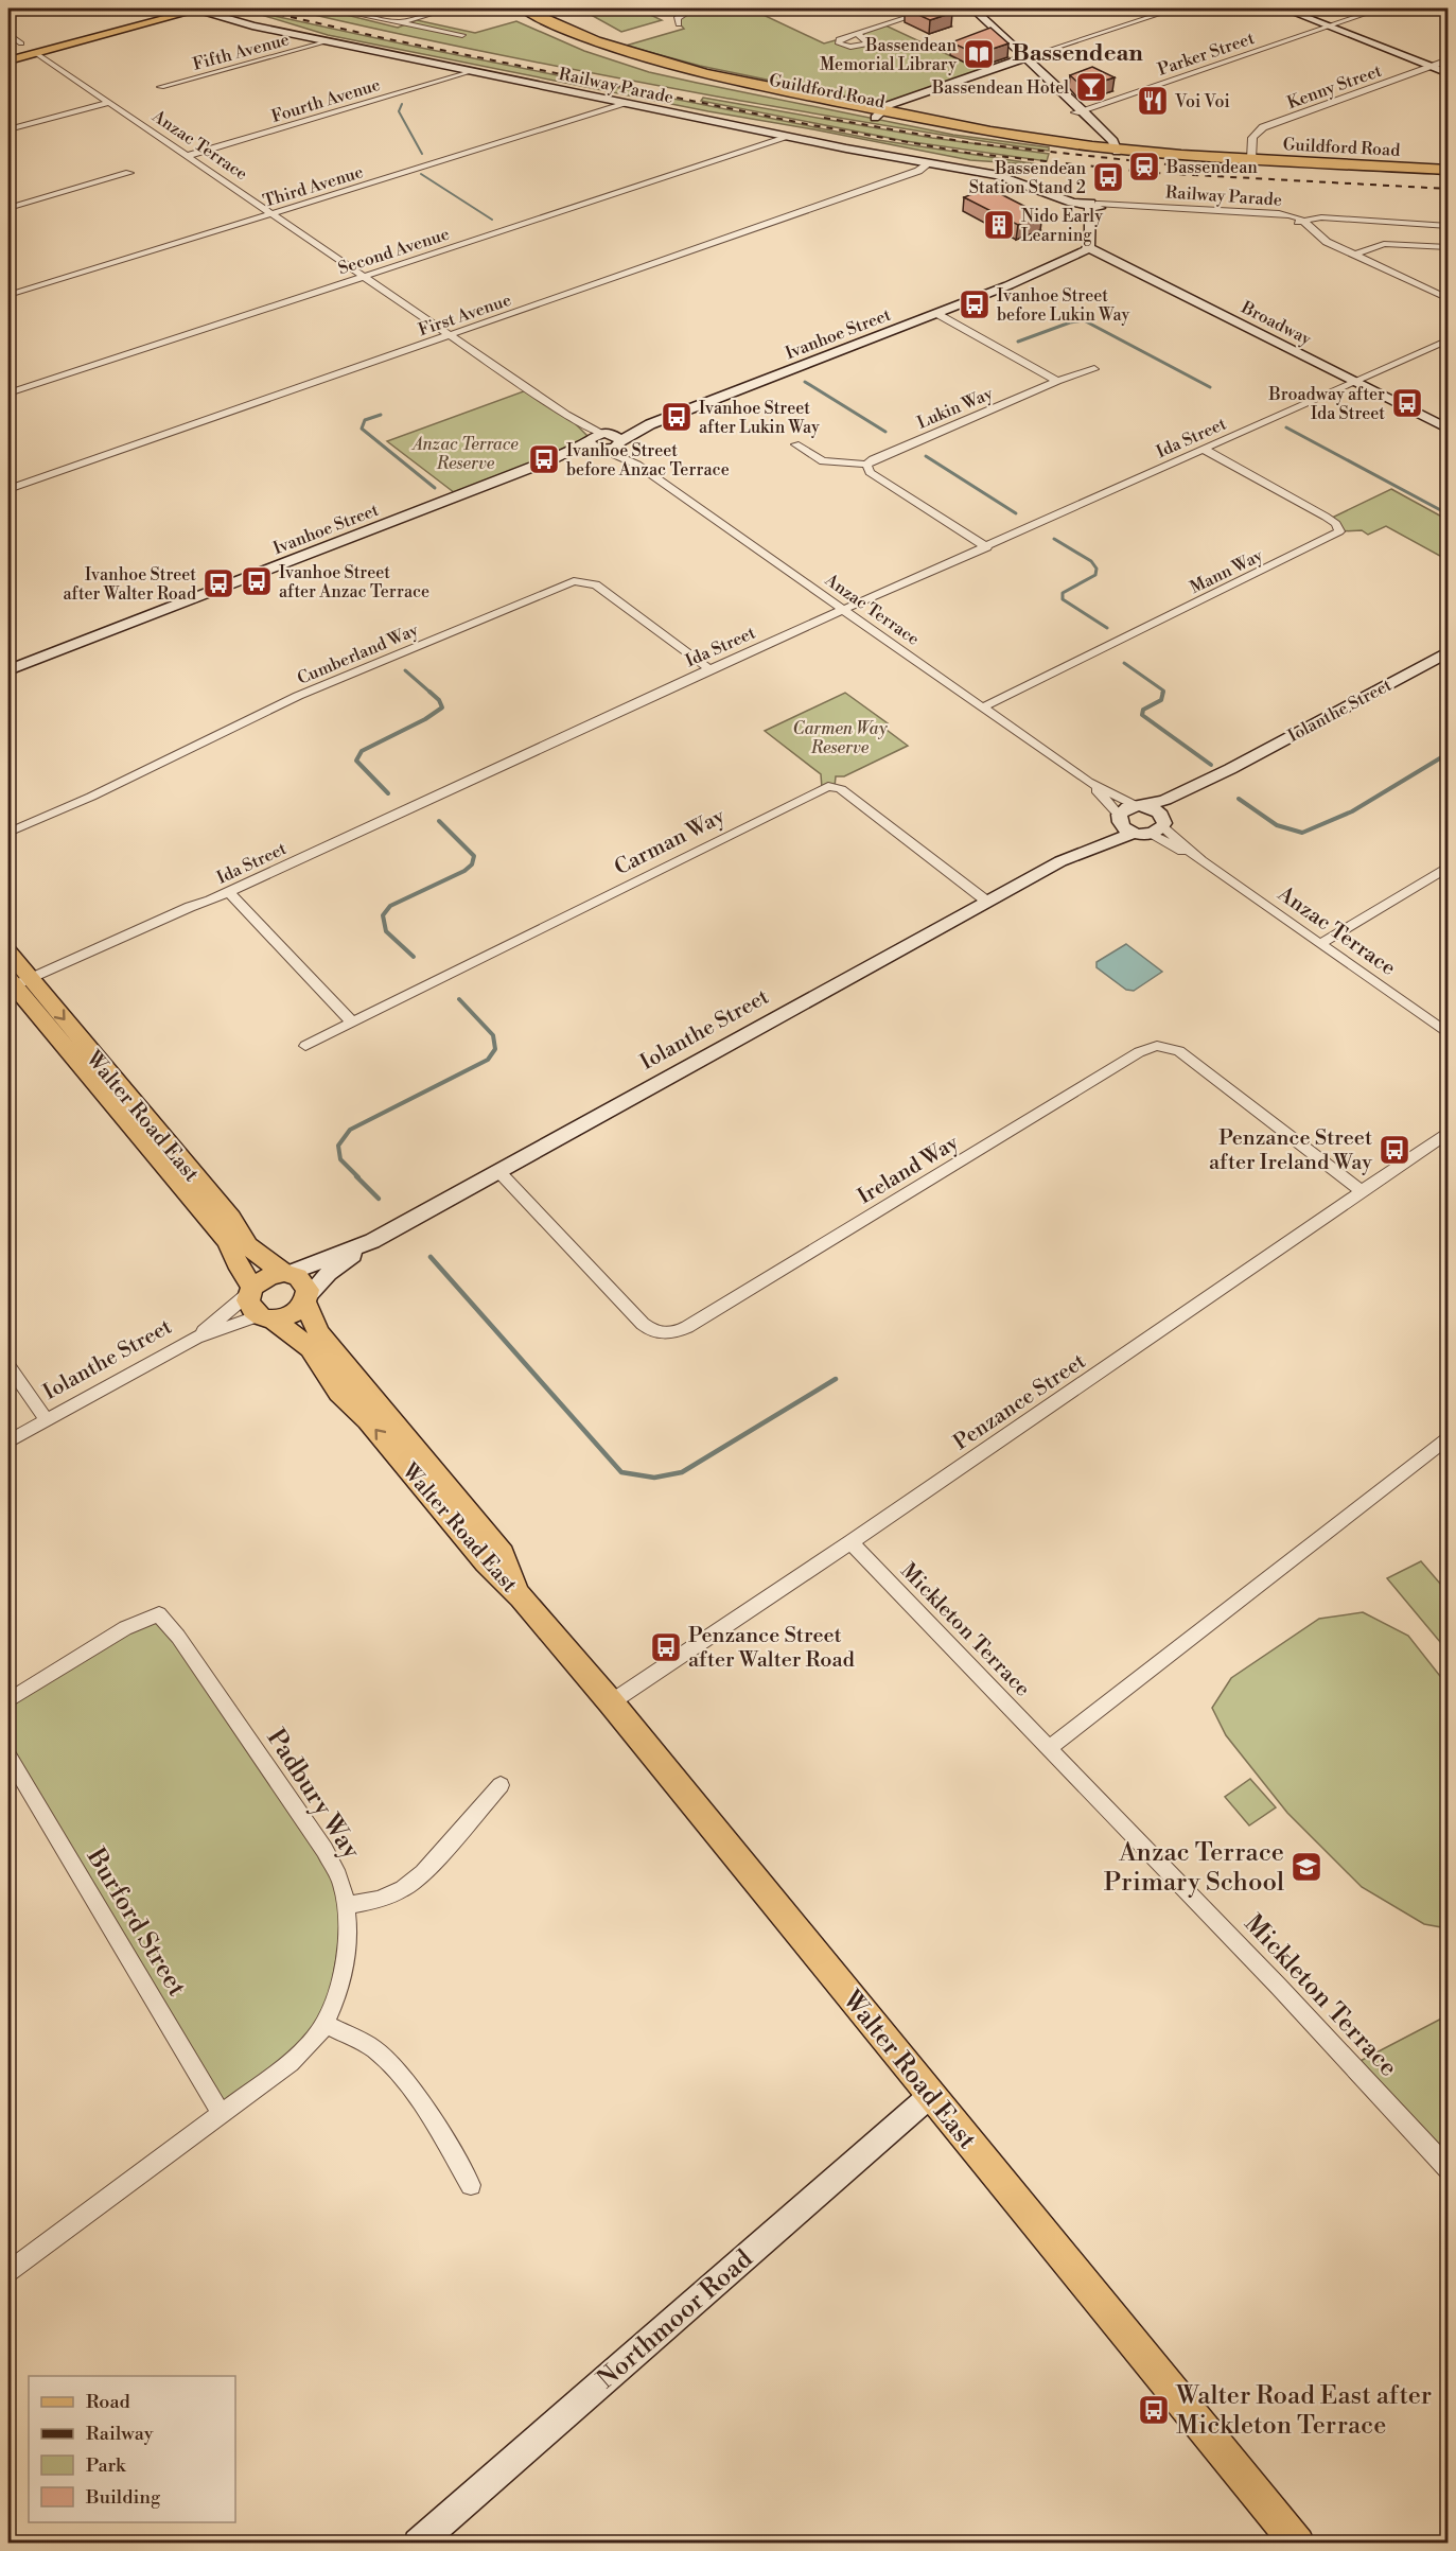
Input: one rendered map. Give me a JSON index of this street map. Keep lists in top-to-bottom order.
{
  "streets": {
    "highway": ["Guildford Road"],
    "main road": ["Walter Road East"],
    "street": [
      "Fifth Avenue",
      "Parker Street",
      "Railway Parade",
      "Kenny Street",
      "Fourth Avenue",
      "Anzac Terrace",
      "Third Avenue",
      "Second Avenue",
      "First Avenue",
      "Broadway",
      "Ivanhoe Street",
      "Lukin Way",
      "Ida Street",
      "Mann Way",
      "Cumberland Way",
      "Iolanthe Street",
      "Carman Way",
      "Ireland Way",
      "Penzance Street",
      "Mickleton Terrace",
      "Padbury Way",
      "Burford Street",
      "Northmoor Road"
    ]
  },
  "crossings": [
    ["Fifth Avenue", "Railway Parade"],
    ["Railway Parade", "Fourth Avenue"],
    ["Railway Parade", "Third Avenue"],
    ["Railway Parade", "Second Avenue"],
    ["Railway Parade", "First Avenue"],
    ["Kenny Street", "Guildford Road"],
    ["Fourth Avenue", "Anzac Terrace"],
    ["Anzac Terrace", "Third Avenue"],
    ["Anzac Terrace", "Second Avenue"],
    ["Anzac Terrace", "First Avenue"],
    ["Anzac Terrace", "Ivanhoe Street"],
    ["Anzac Terrace", "Ida Street"],
    ["Anzac Terrace", "Mann Way"],
    ["Anzac Terrace", "Iolanthe Street"],
    ["Broadway", "Ivanhoe Street"],
    ["Broadway", "Ida Street"],
    ["Ida Street", "Mann Way"],
    ["Ida Street", "Cumberland Way"],
    ["Ida Street", "Walter Road East"],
    ["Iolanthe Street", "Carman Way"],
    ["Iolanthe Street", "Walter Road East"],
    ["Iolanthe Street", "Ireland Way"],
    ["Walter Road East", "Penzance Street"],
    ["Walter Road East", "Northmoor Road"],
    ["Ireland Way", "Penzance Street"],
    ["Penzance Street", "Mickleton Terrace"],
    ["Padbury Way", "Burford Street"]
  ],
  "districts": ["Bassendean"],
  "parks": ["Anzac Terrace Reserve", "Carmen Way Reserve"],
  "places": {
    "library": ["Bassendean Memorial Library"],
    "bar": ["Bassendean Hotel"],
    "restaurant": ["Voi Voi"],
    "station": ["Bassendean"],
    "bus stop": [
      "Bassendean Station Stand 2",
      "Ivanhoe Street before Lukin Way",
      "Broadway after Ida Street",
      "Ivanhoe Street after Lukin Way",
      "Ivanhoe Street before Anzac Terrace",
      "Ivanhoe Street after Anzac Terrace",
      "Ivanhoe Street after Walter Road",
      "Penzance Street after Ireland Way",
      "Penzance Street after Walter Road",
      "Walter Road East after Mickleton Terrace"
    ],
    "building": ["Nido Early Learning"],
    "school or university": ["Anzac Terrace Primary School"]
  },
  "legend": [
    "Road",
    "Railway",
    "Park",
    "Building"
  ]
}
